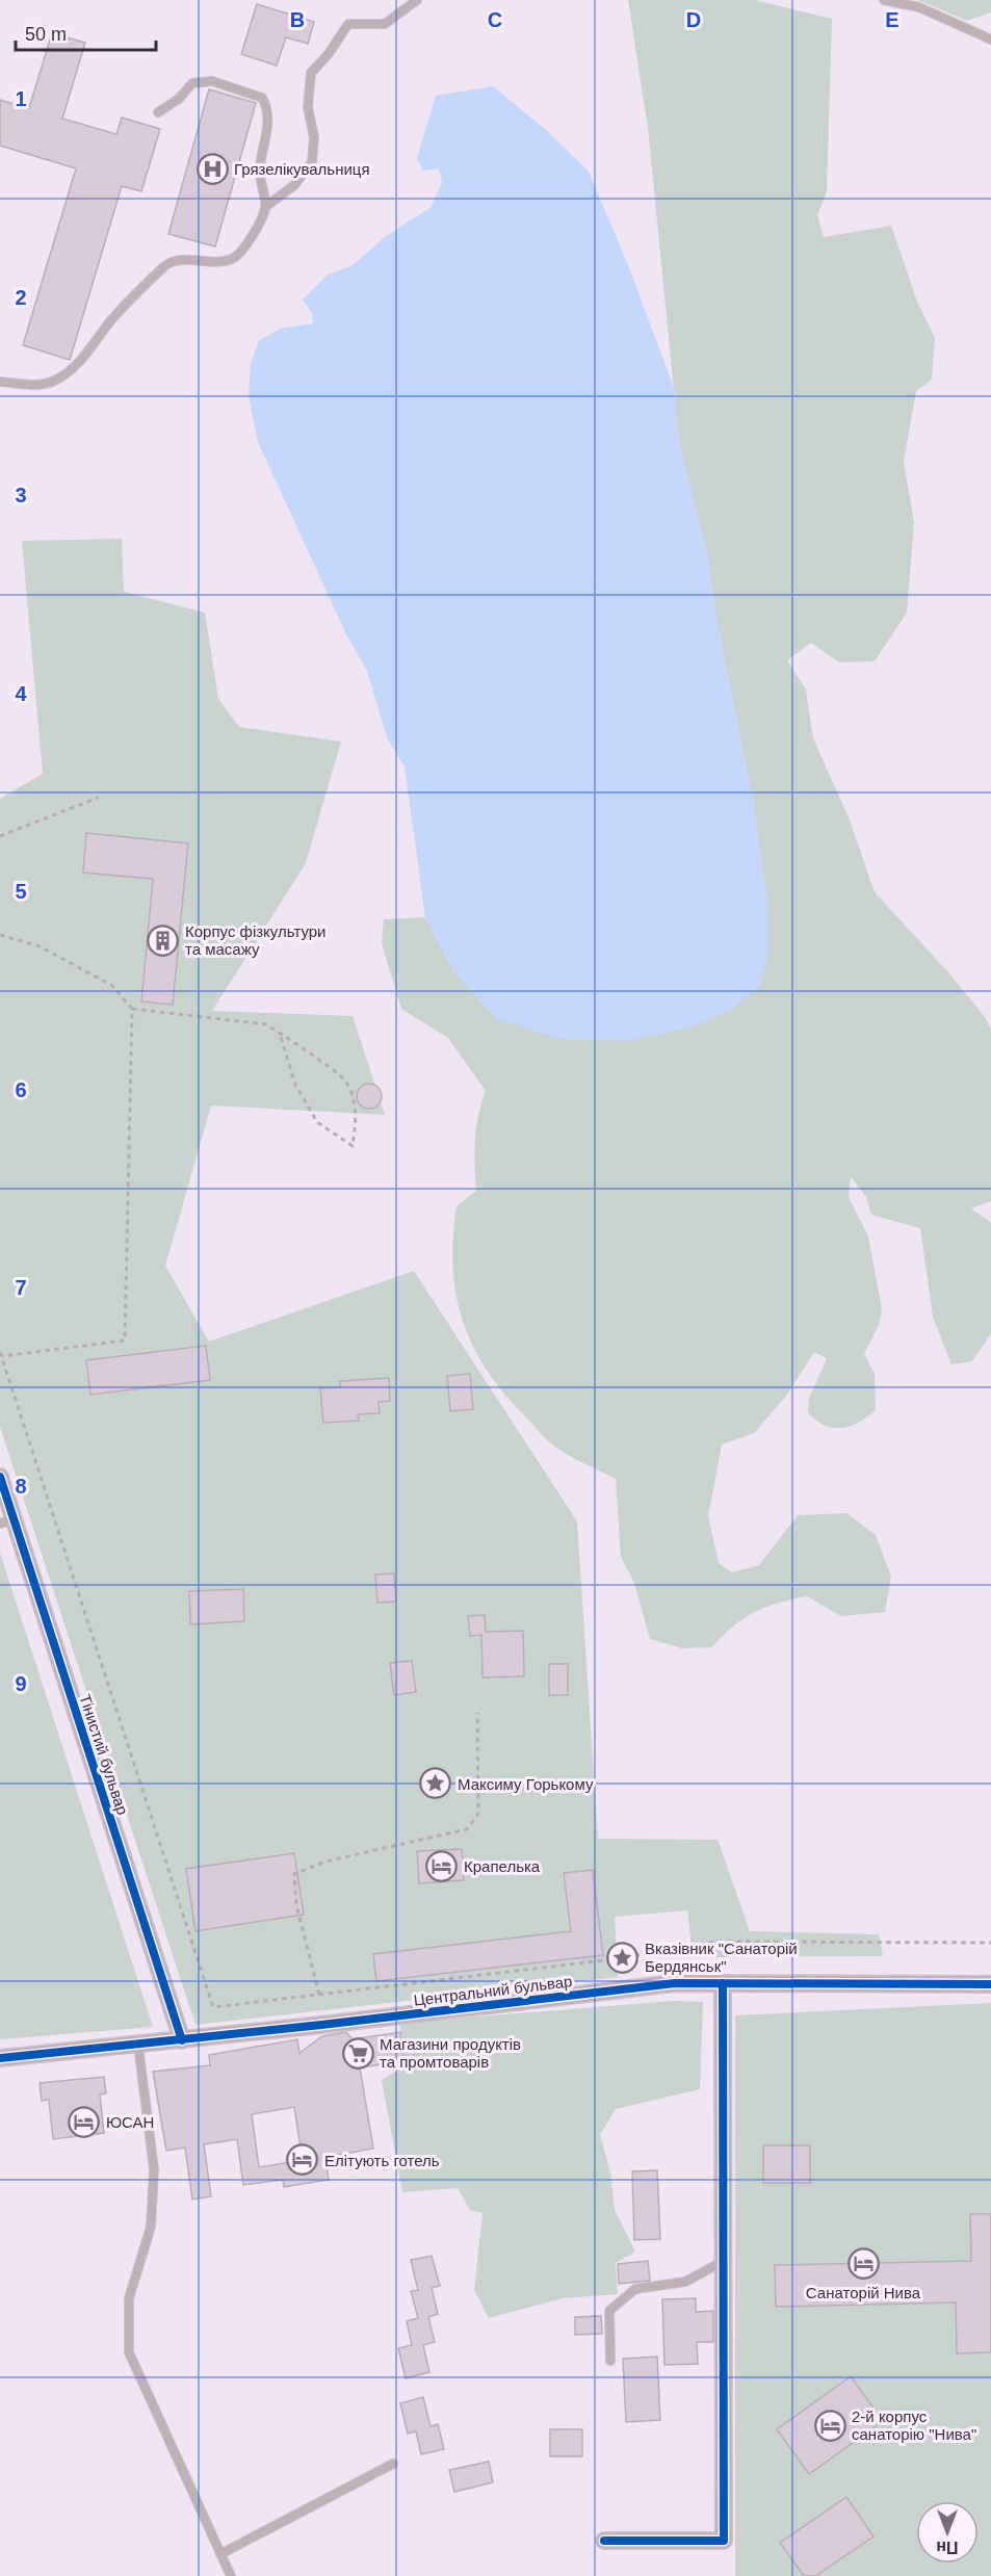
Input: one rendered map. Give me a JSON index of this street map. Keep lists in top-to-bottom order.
{
  "streets": {
    "street": ["Тінистий бульвар", "Центральний бульвар"]
  },
  "crossings": [
    ["Тінистий бульвар", "Центральний бульвар"]
  ],
  "places": {
    "hospital": ["Грязелікувальниця"],
    "building": ["Корпус фізкультури та масажу"],
    "place": ["Максиму Горькому", "Вказівник \"Санаторій Бердянськ\""],
    "hotel": [
      "Крапелька",
      "ЮСАН",
      "Елітують готель",
      "Санаторій Нива",
      "2-й корпус санаторію \"Нива\""
    ],
    "supermarket": ["Магазини продуктів та промтоварів"]
  },
  "scale_bar": "50 m",
  "north": "bottom",
  "grid": {
    "columns": [
      "B",
      "C",
      "D",
      "E"
    ],
    "rows": [
      "1",
      "2",
      "3",
      "4",
      "5",
      "6",
      "7",
      "8",
      "9"
    ]
  }
}
